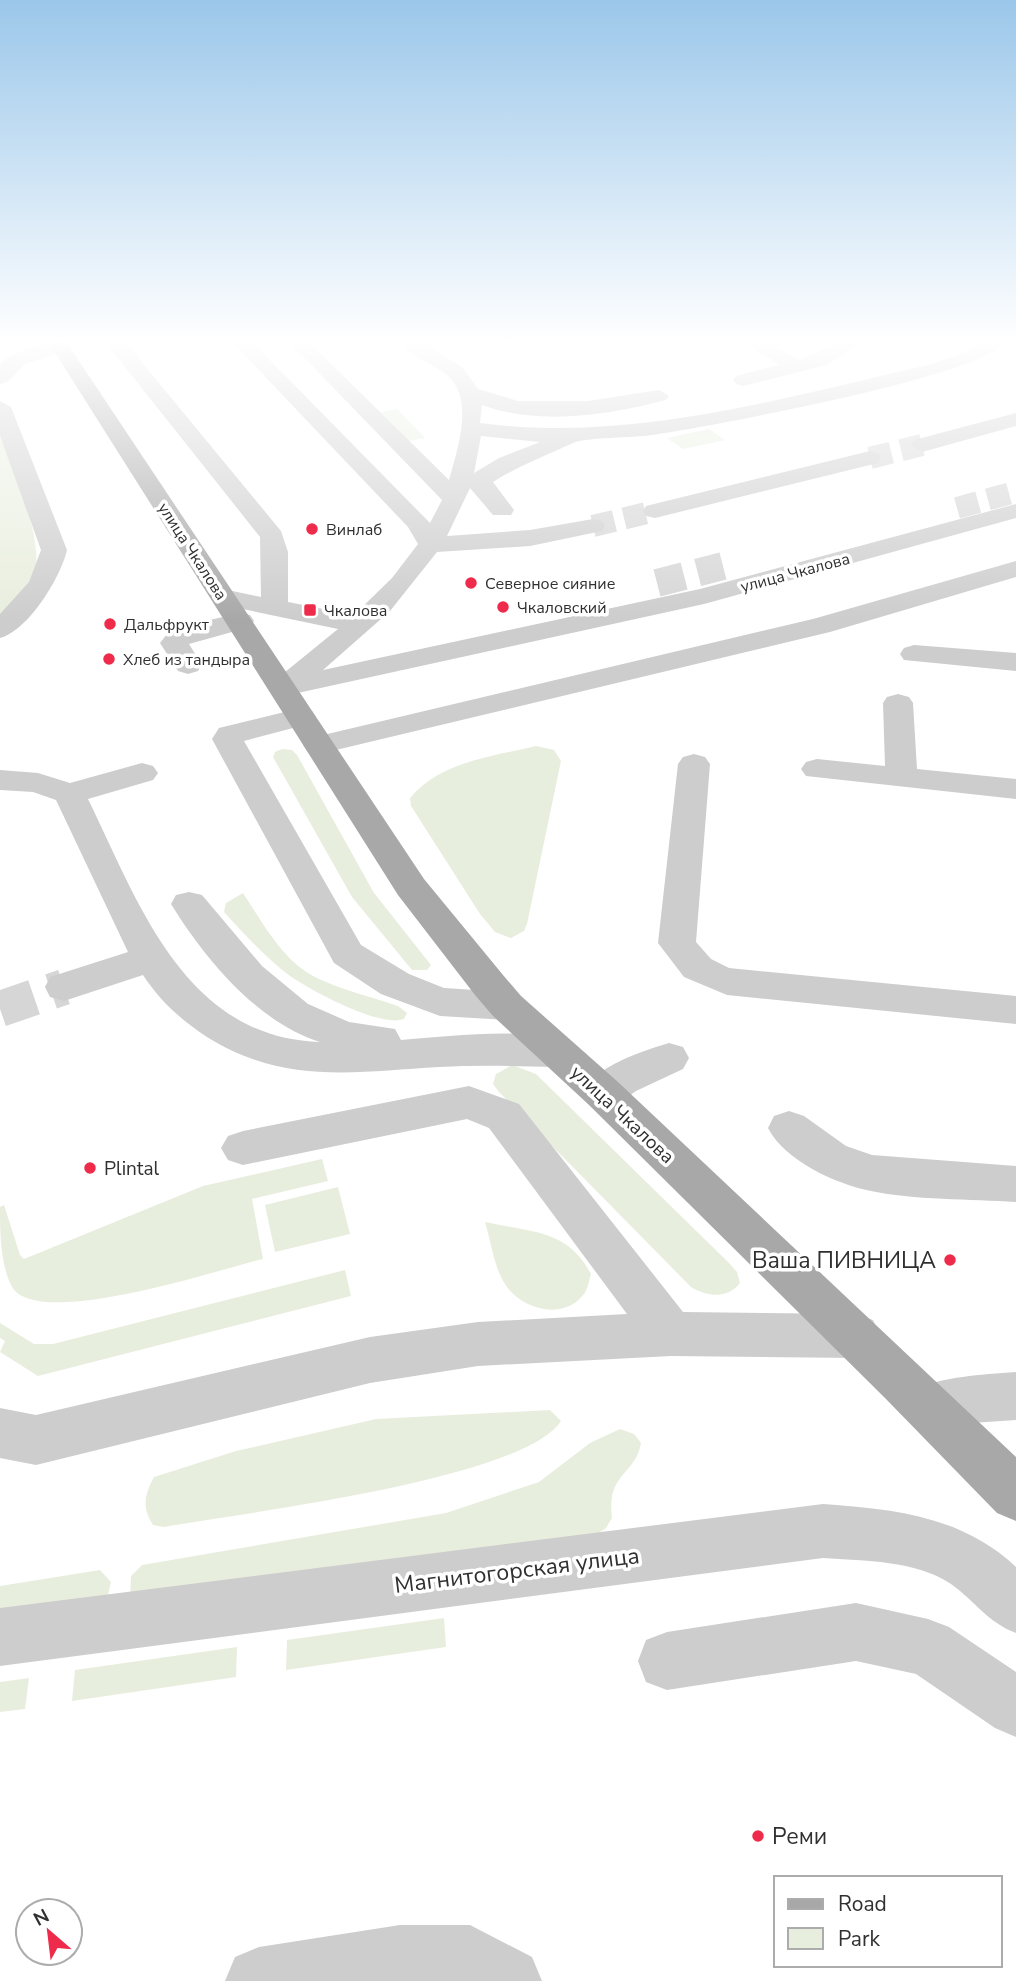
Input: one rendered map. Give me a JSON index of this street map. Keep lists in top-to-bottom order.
{
  "streets": {
    "main road": ["улица Чкалова"],
    "street": ["Магнитогорская улица"]
  },
  "places": {
    "other": [
      "Винлаб",
      "Северное сияние",
      "Чкаловский",
      "Дальфрукт",
      "Хлеб из тандыра",
      "Plintal",
      "Ваша ПИВНИЦА",
      "Реми"
    ],
    "transit": ["Чкалова"]
  },
  "legend": ["Road", "Park"],
  "north": "top left"
}
